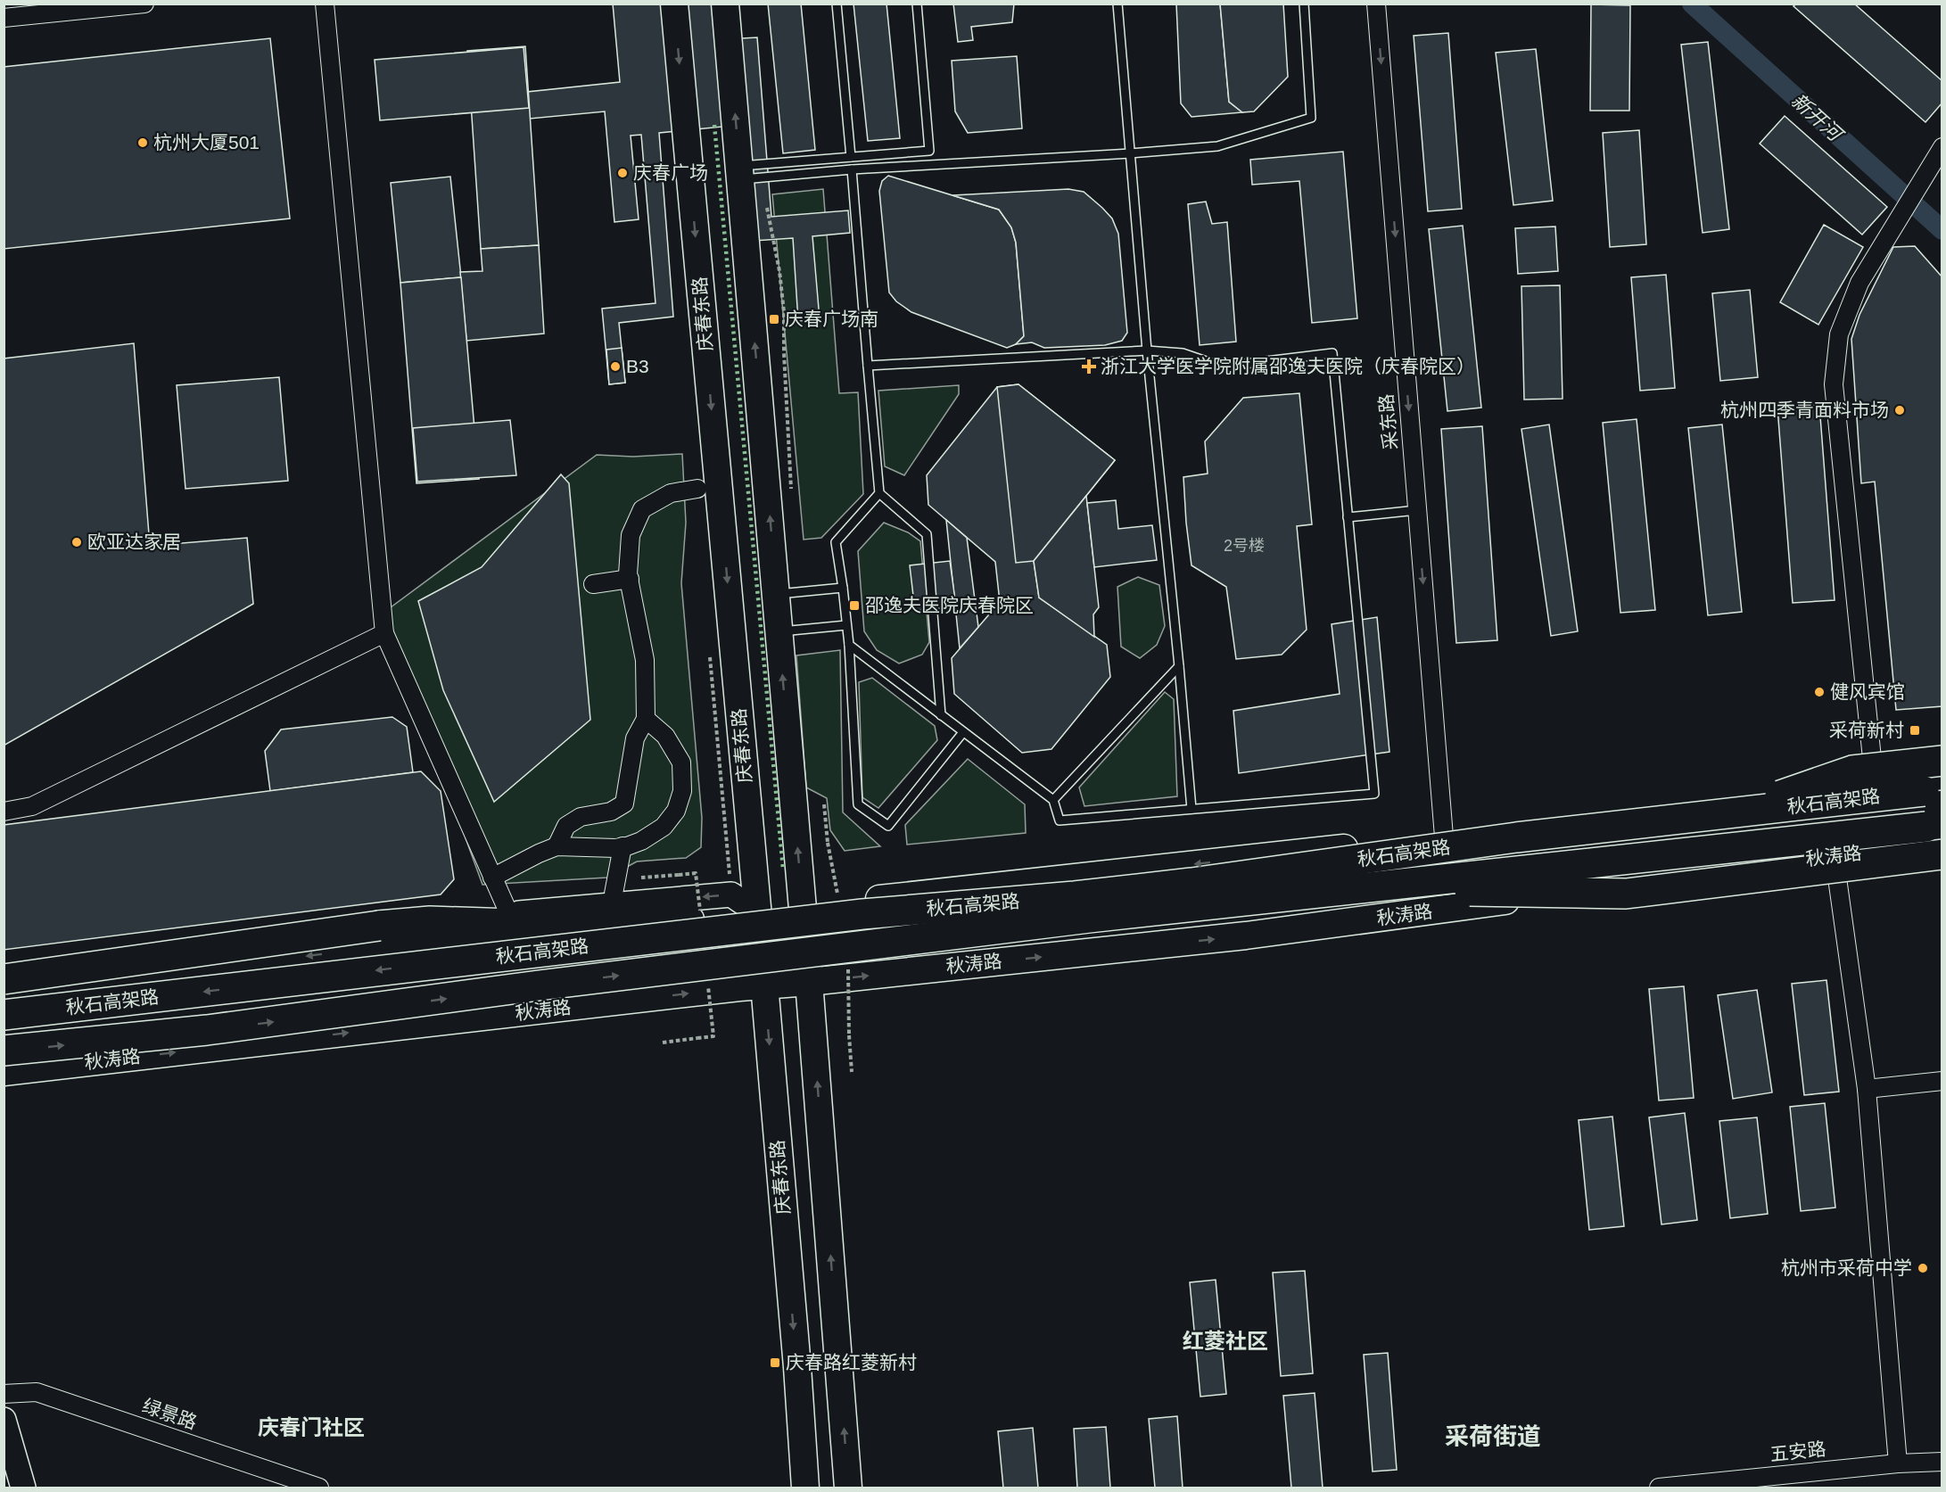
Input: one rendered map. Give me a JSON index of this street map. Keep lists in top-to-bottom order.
{
  "streets": {
    "highway": ["秋石高架路"],
    "main road": ["庆春东路", "秋涛路"],
    "street": ["采东路", "绿景路", "五安路"]
  },
  "crossings": [
    ["庆春东路", "秋涛路"]
  ],
  "one_way": ["采东路"],
  "districts": ["红菱社区", "庆春门社区", "采荷街道"],
  "water": ["新开河"],
  "places": {
    "other": [
      "杭州大厦501",
      "庆春广场",
      "B3",
      "杭州四季青面料市场",
      "欧亚达家居",
      "健风宾馆",
      "杭州市采荷中学"
    ],
    "transit": [
      "庆春广场南",
      "邵逸夫医院庆春院区",
      "采荷新村",
      "庆春路红菱新村"
    ],
    "health": ["浙江大学医学院附属邵逸夫医院（庆春院区）"]
  },
  "house_numbers": ["2号楼"]
}
